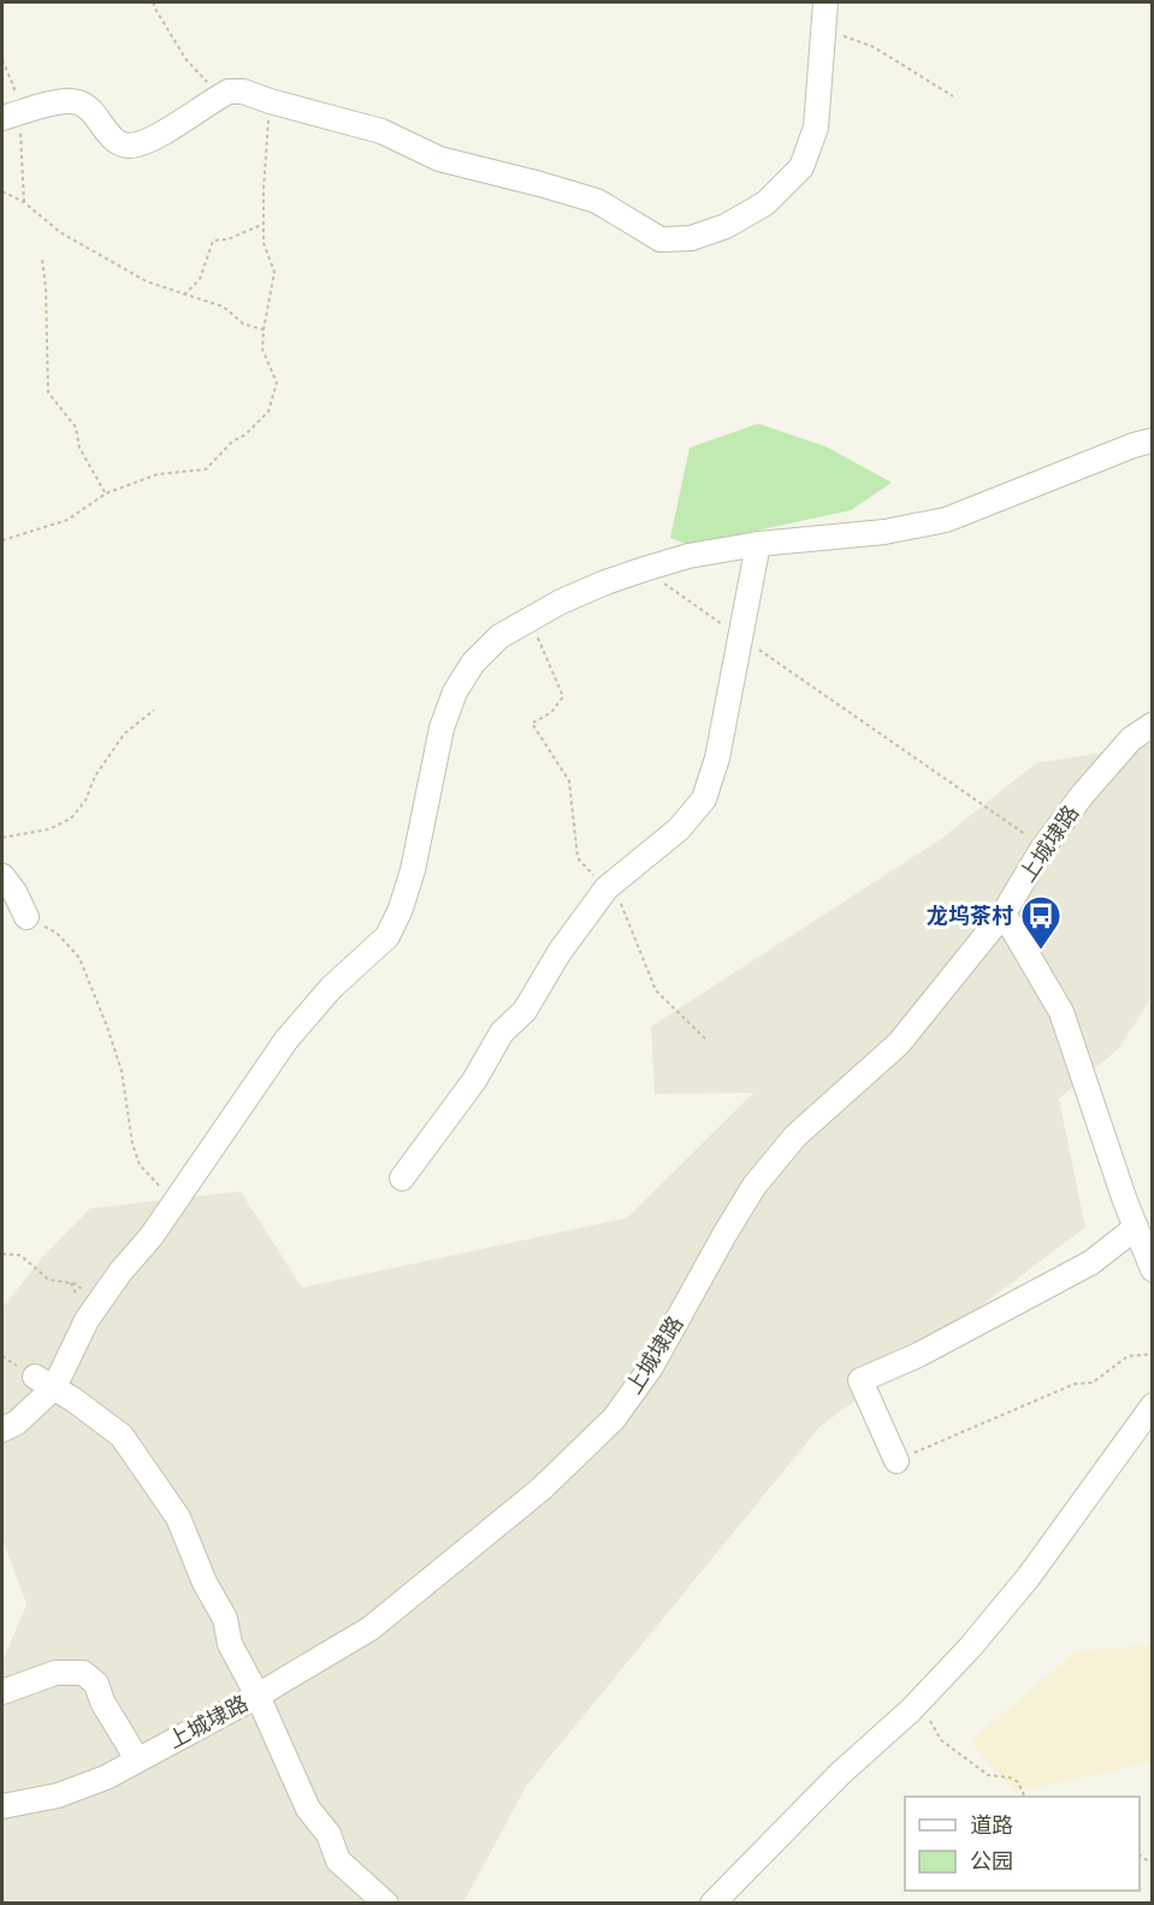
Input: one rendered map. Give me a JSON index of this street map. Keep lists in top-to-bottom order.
{
  "streets": {
    "street": ["上城埭路"]
  },
  "places": {
    "bus stop": ["龙坞茶村"]
  },
  "legend": ["道路", "公园"]
}
